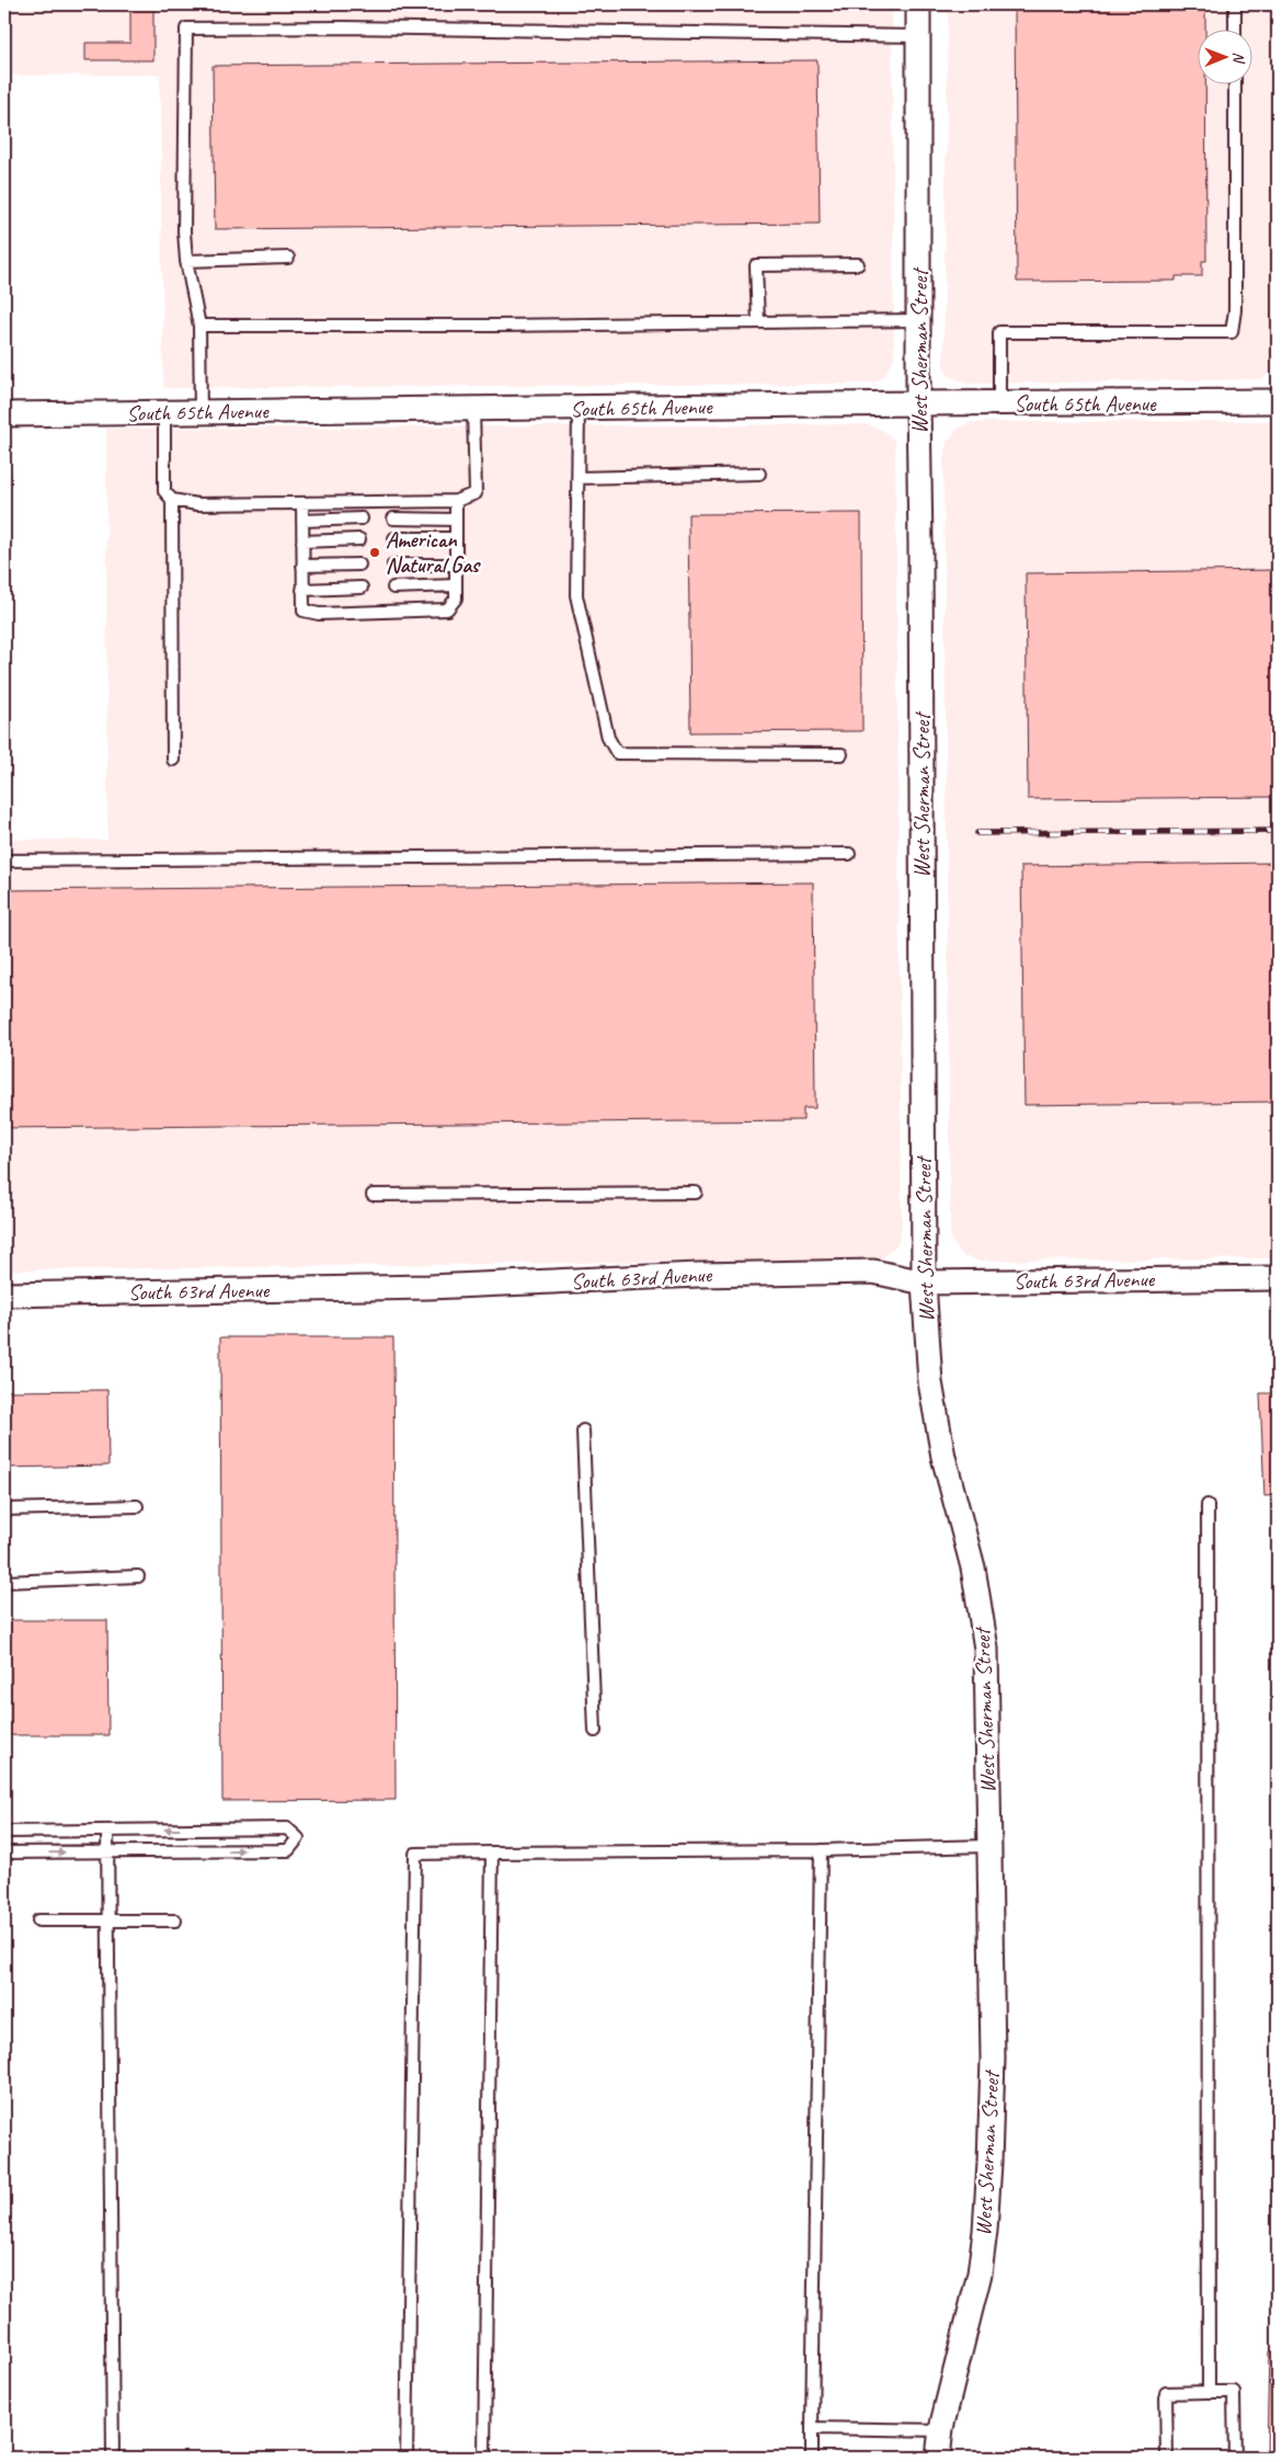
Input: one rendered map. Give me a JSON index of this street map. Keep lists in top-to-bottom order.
{
  "streets": {
    "street": ["West Sherman Street", "South 65th Avenue", "South 63rd Avenue"]
  },
  "crossings": [
    ["West Sherman Street", "South 65th Avenue"],
    ["West Sherman Street", "South 63rd Avenue"]
  ],
  "places": ["American Natural Gas"],
  "north": "right"
}
